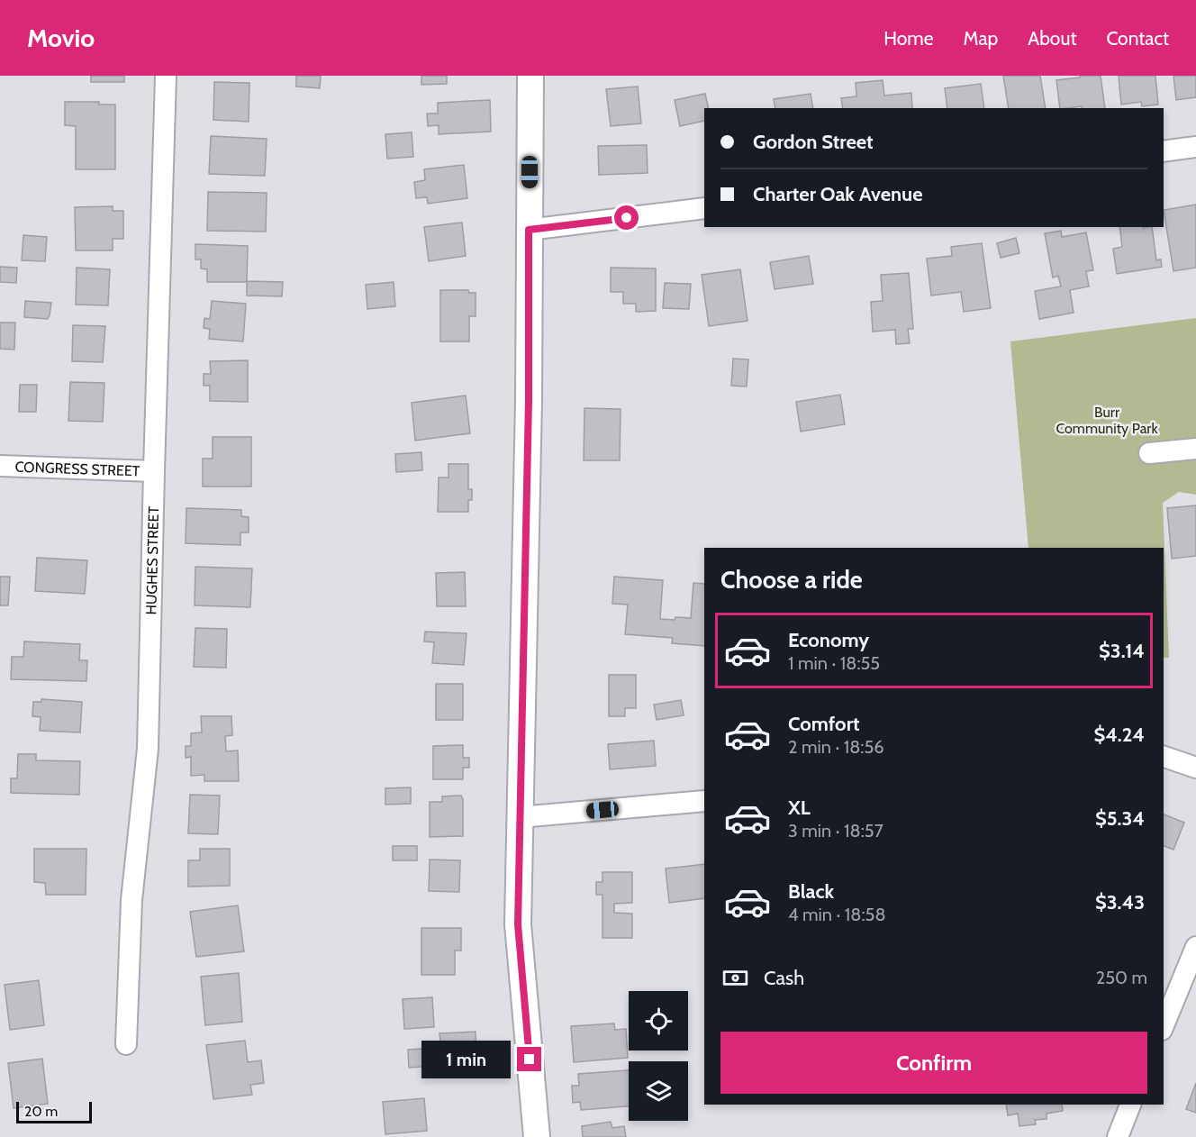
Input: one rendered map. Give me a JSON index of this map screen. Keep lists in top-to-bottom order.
{
  "streets": {
    "street": ["CONGRESS STREET", "HUGHES STREET"]
  },
  "crossings": [
    ["CONGRESS STREET", "HUGHES STREET"]
  ],
  "parks": ["Burr Community Park"],
  "scale_bar": "20 m",
  "page": {
    "header": "Movio",
    "nav": [
      "Home",
      "Map",
      "About",
      "Contact"
    ],
    "banner": ["Gordon Street", "Charter Oak Avenue"],
    "heading": "Choose a ride",
    "list": [
      {
        "name": "Economy",
        "note": "1 min · 18:55",
        "value": "$3.14"
      },
      {
        "name": "Comfort",
        "note": "2 min · 18:56",
        "value": "$4.24"
      },
      {
        "name": "XL",
        "note": "3 min · 18:57",
        "value": "$5.34"
      },
      {
        "name": "Black",
        "note": "4 min · 18:58",
        "value": "$3.43"
      }
    ],
    "pay": ["Cash", "250 m"],
    "buttons": "Confirm",
    "bubble": "1 min",
    "scale": "20 m"
  }
}
